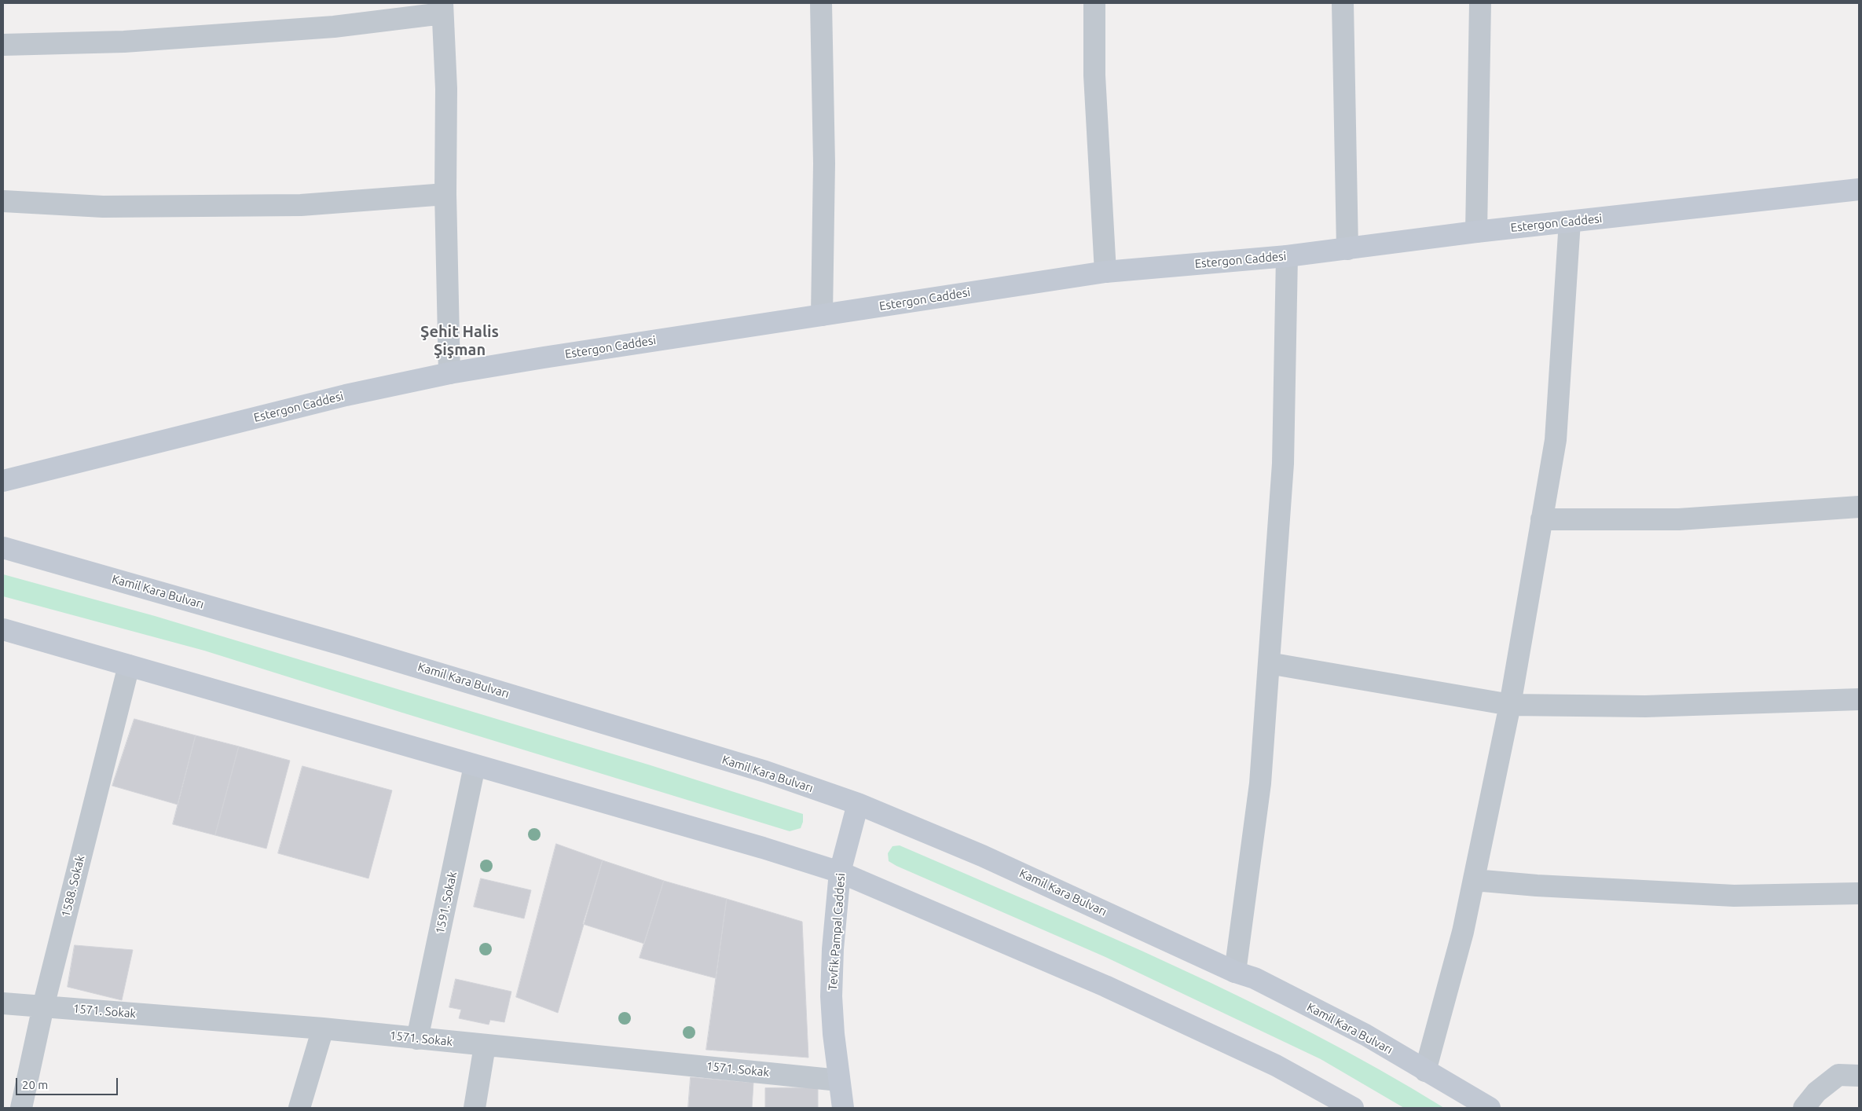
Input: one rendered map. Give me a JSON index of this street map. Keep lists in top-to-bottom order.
{
  "streets": {
    "main road": ["Estergon Caddesi", "Kamil Kara Bulvarı", "Tevfik Pampal Caddesi"],
    "street": ["1588. Sokak", "1591. Sokak", "1571. Sokak"]
  },
  "crossings": [
    ["Kamil Kara Bulvarı", "Tevfik Pampal Caddesi"],
    ["1588. Sokak", "1571. Sokak"],
    ["1591. Sokak", "1571. Sokak"],
    ["Tevfik Pampal Caddesi", "1571. Sokak"]
  ],
  "districts": ["Şehit Halis Şişman"],
  "scale_bar": "20 m"
}
